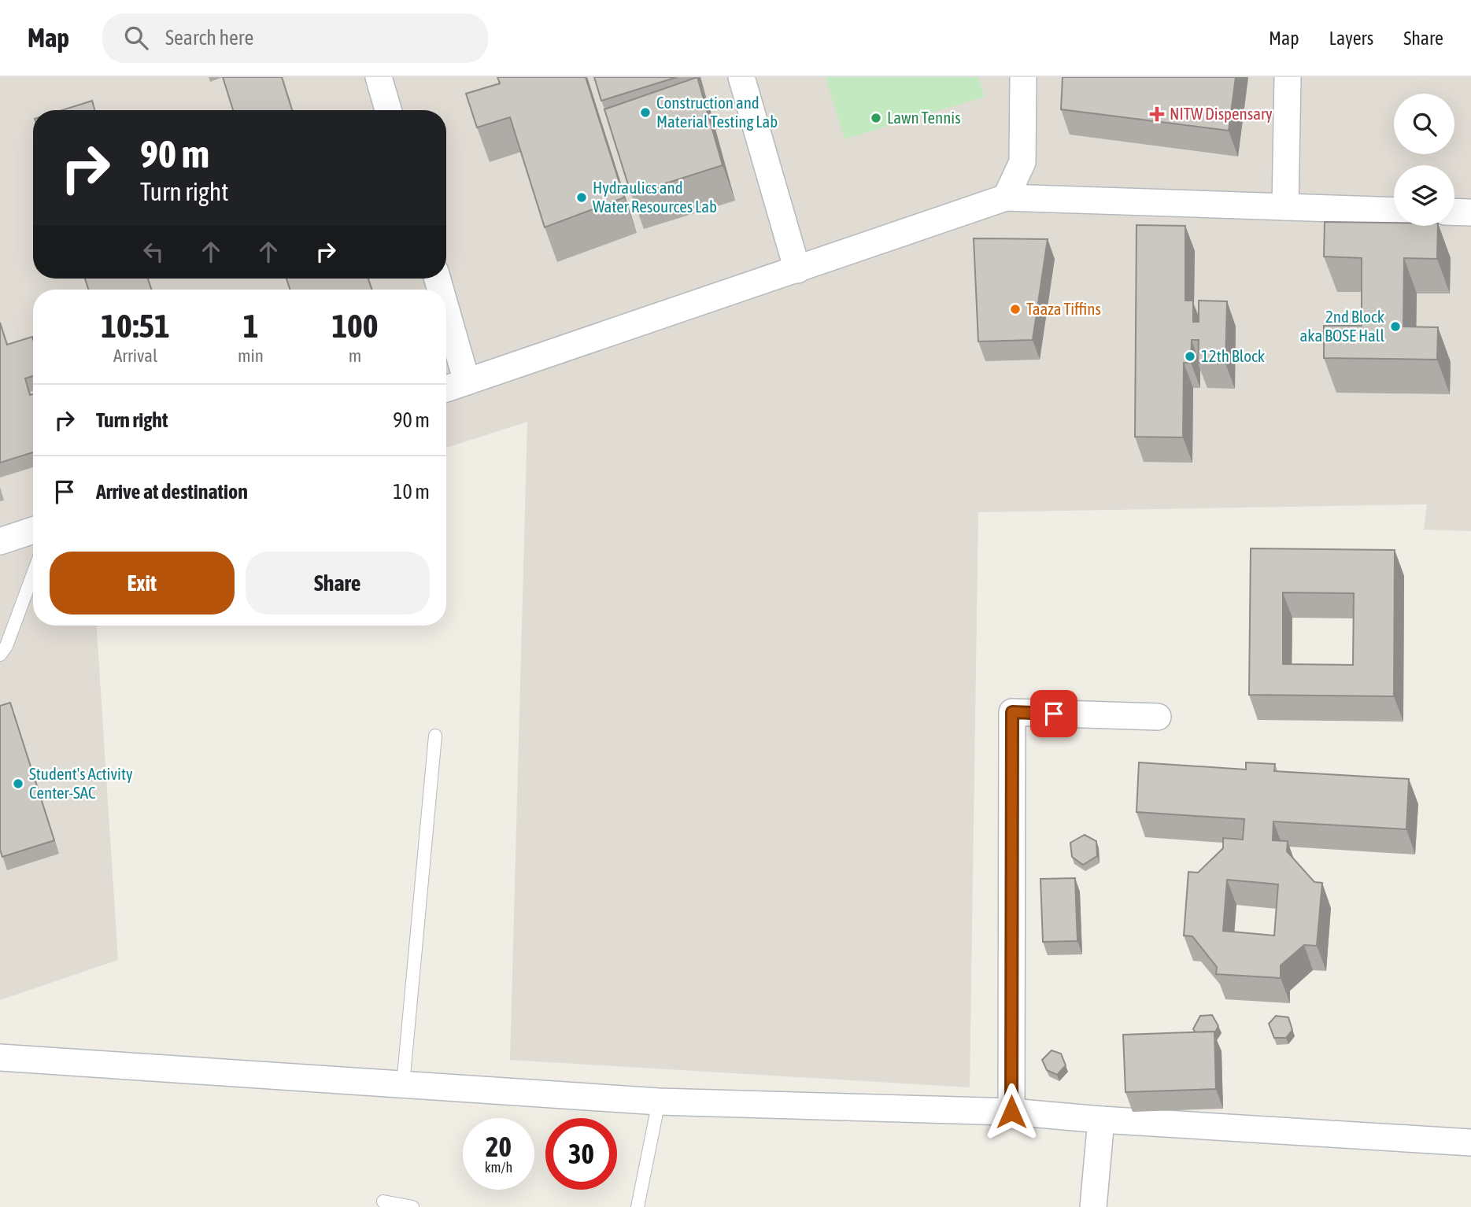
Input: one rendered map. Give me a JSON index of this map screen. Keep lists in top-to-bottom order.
{
  "places": {
    "other": [
      "Construction and Material Testing Lab",
      "Lawn Tennis",
      "Hydraulics and Water Resources Lab",
      "Taaza Tiffins",
      "2nd Block aka BOSE Hall",
      "12th Block",
      "Student's Activity Center-SAC"
    ],
    "health": ["NITW Dispensary"]
  },
  "page": {
    "header": "Map",
    "search": "Search here",
    "nav": ["Map", "Layers", "Share"],
    "turn": ["90 m", "Turn right"],
    "eta": [
      "10:51",
      "Arrival",
      "1",
      "min",
      "100",
      "m"
    ],
    "list": [
      {
        "name": "Turn right",
        "value": "90 m"
      },
      {
        "name": "Arrive at destination",
        "value": "10 m"
      }
    ],
    "buttons": ["Exit", "Share"],
    "speed": "20 km/h",
    "limit": "30"
  }
}
